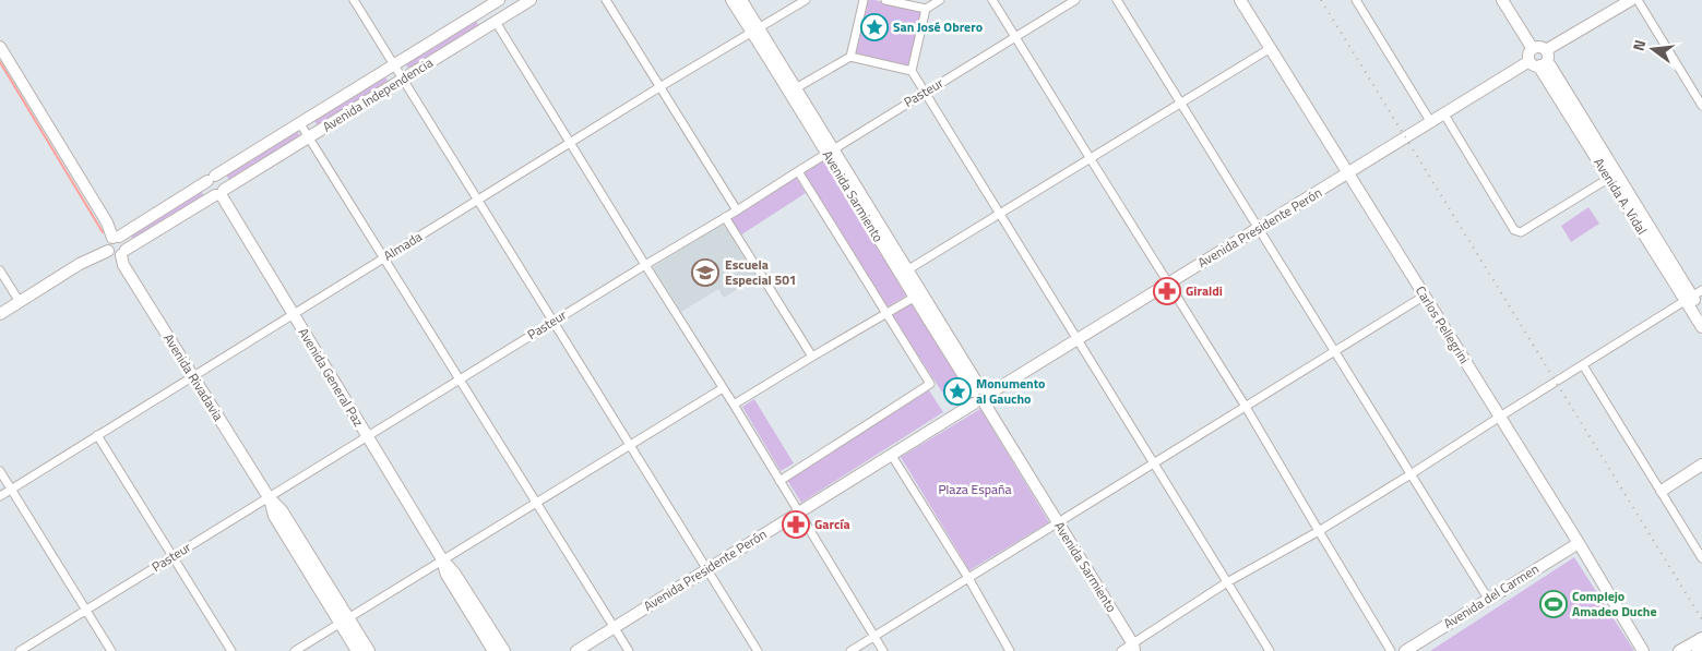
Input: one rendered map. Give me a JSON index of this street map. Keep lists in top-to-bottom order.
{
  "streets": {
    "main road": [
      "Avenida Independencia",
      "Avenida Sarmiento",
      "Avenida A. Vidal",
      "Avenida Presidente Perón",
      "Carlos Pellegrini",
      "Avenida Rivadavia",
      "Avenida General Paz",
      "Avenida del Carmen"
    ],
    "street": ["Pasteur", "Almada"]
  },
  "crossings": [
    ["Pasteur", "Avenida Sarmiento"],
    ["Pasteur", "Avenida Rivadavia"],
    ["Pasteur", "Avenida General Paz"],
    ["Avenida Independencia", "Avenida Rivadavia"],
    ["Avenida Independencia", "Avenida General Paz"],
    ["Avenida Sarmiento", "Avenida Presidente Perón"],
    ["Avenida Sarmiento", "Almada"],
    ["Avenida A. Vidal", "Avenida Presidente Perón"],
    ["Avenida Presidente Perón", "Carlos Pellegrini"],
    ["Almada", "Avenida Rivadavia"],
    ["Almada", "Avenida General Paz"],
    ["Carlos Pellegrini", "Avenida del Carmen"]
  ],
  "parks": ["Plaza España"],
  "places": {
    "place": ["San José Obrero", "Monumento al Gaucho"],
    "school or university": ["Escuela Especial 501"],
    "pharmacy": ["Giraldi", "García"],
    "sports": ["Complejo Amadeo Duche"]
  },
  "north": "left"
}
